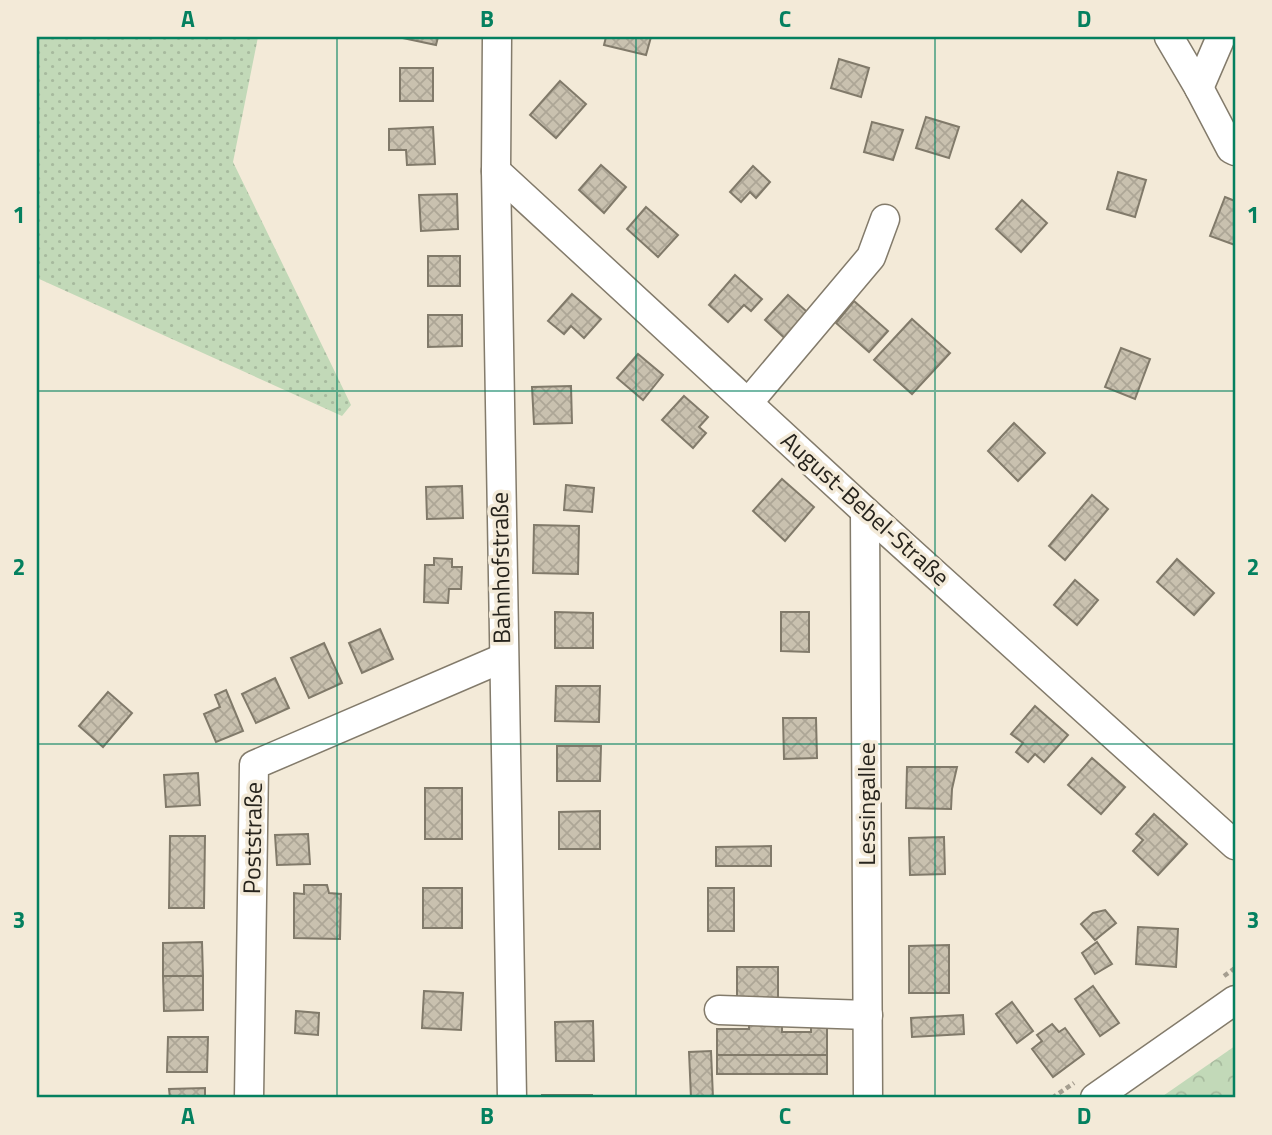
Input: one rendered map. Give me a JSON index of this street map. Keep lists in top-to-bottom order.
{
  "streets": {
    "street": [
      "August-Bebel-Straße",
      "Bahnhofstraße",
      "Lessingallee",
      "Poststraße"
    ]
  },
  "crossings": [
    ["August-Bebel-Straße", "Bahnhofstraße"],
    ["August-Bebel-Straße", "Lessingallee"],
    ["Bahnhofstraße", "Poststraße"]
  ],
  "grid": {
    "columns": [
      "A",
      "B",
      "C",
      "D"
    ],
    "rows": ["1", "2", "3"]
  }
}
